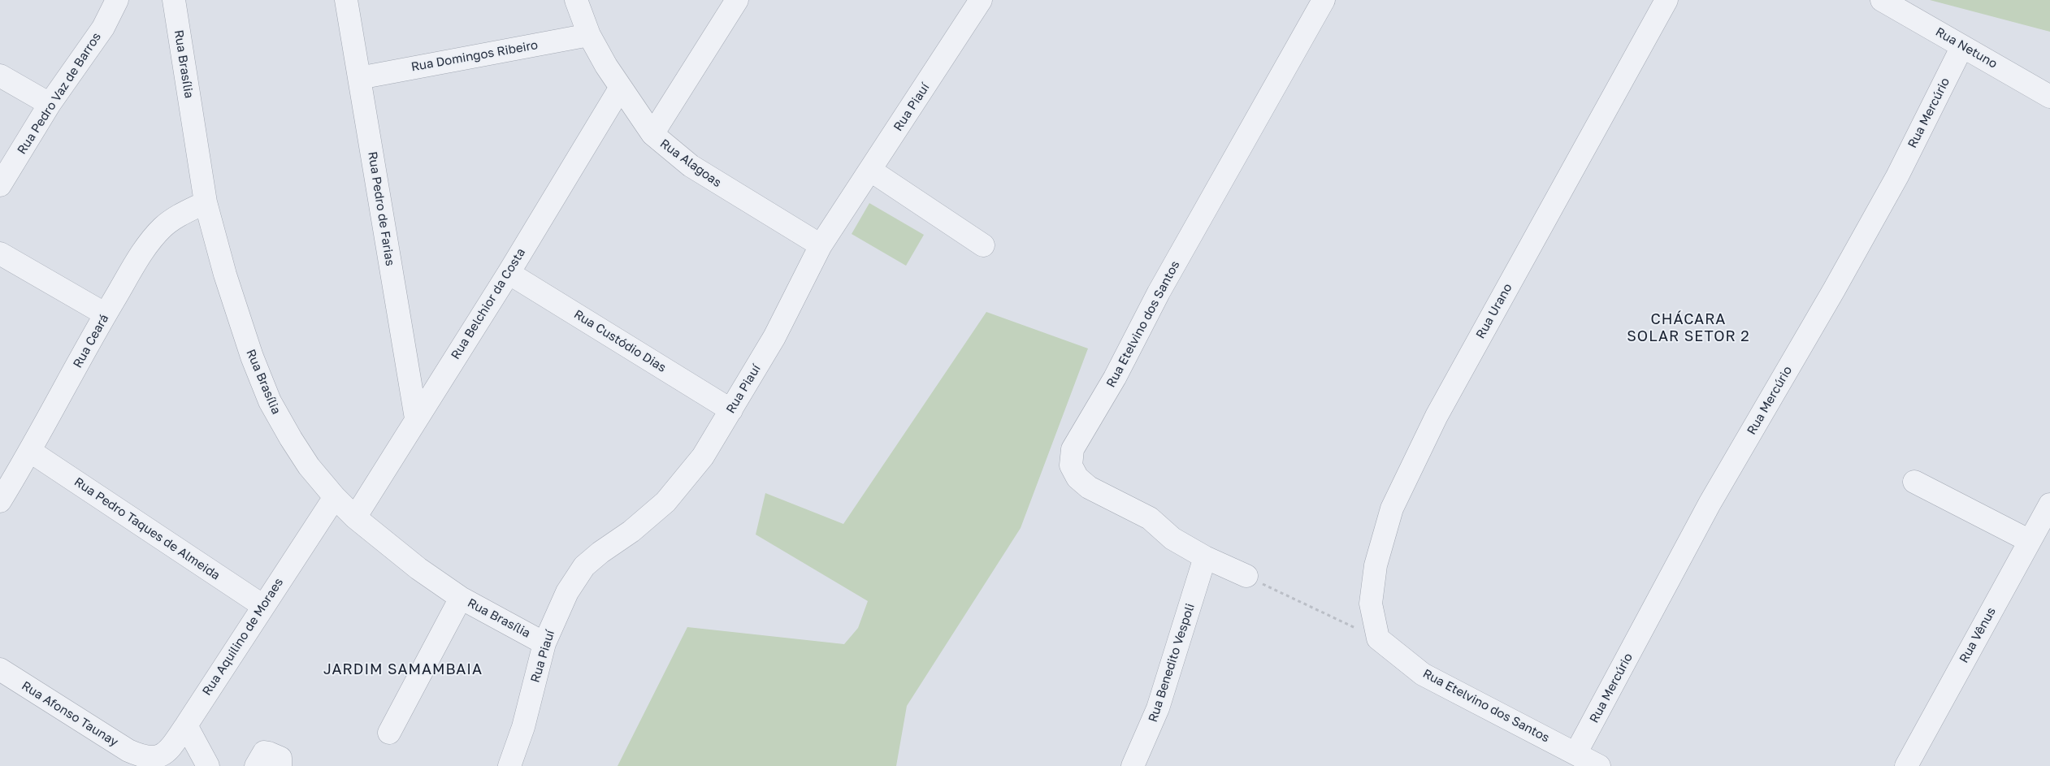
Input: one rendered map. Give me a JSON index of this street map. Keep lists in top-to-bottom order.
{
  "streets": {
    "street": [
      "Rua Netuno",
      "Rua Domingos Ribeiro",
      "Rua Brasília",
      "Rua Pedro Vaz de Barros",
      "Rua Piauí",
      "Rua Mercúrio",
      "Rua Alagoas",
      "Rua Pedro de Farias",
      "Rua Belchior da Costa",
      "Rua Urano",
      "Rua Etelvino dos Santos",
      "Rua Ceará",
      "Rua Custódio Dias",
      "Rua Pedro Taques de Almeida",
      "Rua Vênus",
      "Rua Aquilino de Moraes",
      "Rua Benedito Vespoli",
      "Rua Afonso Taunay"
    ]
  },
  "crossings": [
    ["Rua Netuno", "Rua Mercúrio"],
    ["Rua Domingos Ribeiro", "Rua Alagoas"],
    ["Rua Domingos Ribeiro", "Rua Pedro de Farias"],
    ["Rua Brasília", "Rua Piauí"],
    ["Rua Brasília", "Rua Belchior da Costa"],
    ["Rua Brasília", "Rua Ceará"],
    ["Rua Brasília", "Rua Aquilino de Moraes"],
    ["Rua Piauí", "Rua Alagoas"],
    ["Rua Piauí", "Rua Custódio Dias"],
    ["Rua Mercúrio", "Rua Etelvino dos Santos"],
    ["Rua Alagoas", "Rua Belchior da Costa"],
    ["Rua Pedro de Farias", "Rua Belchior da Costa"],
    ["Rua Belchior da Costa", "Rua Custódio Dias"],
    ["Rua Urano", "Rua Etelvino dos Santos"],
    ["Rua Etelvino dos Santos", "Rua Benedito Vespoli"],
    ["Rua Ceará", "Rua Pedro Taques de Almeida"],
    ["Rua Pedro Taques de Almeida", "Rua Aquilino de Moraes"],
    ["Rua Aquilino de Moraes", "Rua Afonso Taunay"]
  ],
  "districts": ["CHÁCARA SOLAR SETOR 2", "JARDIM SAMAMBAIA"]
}
